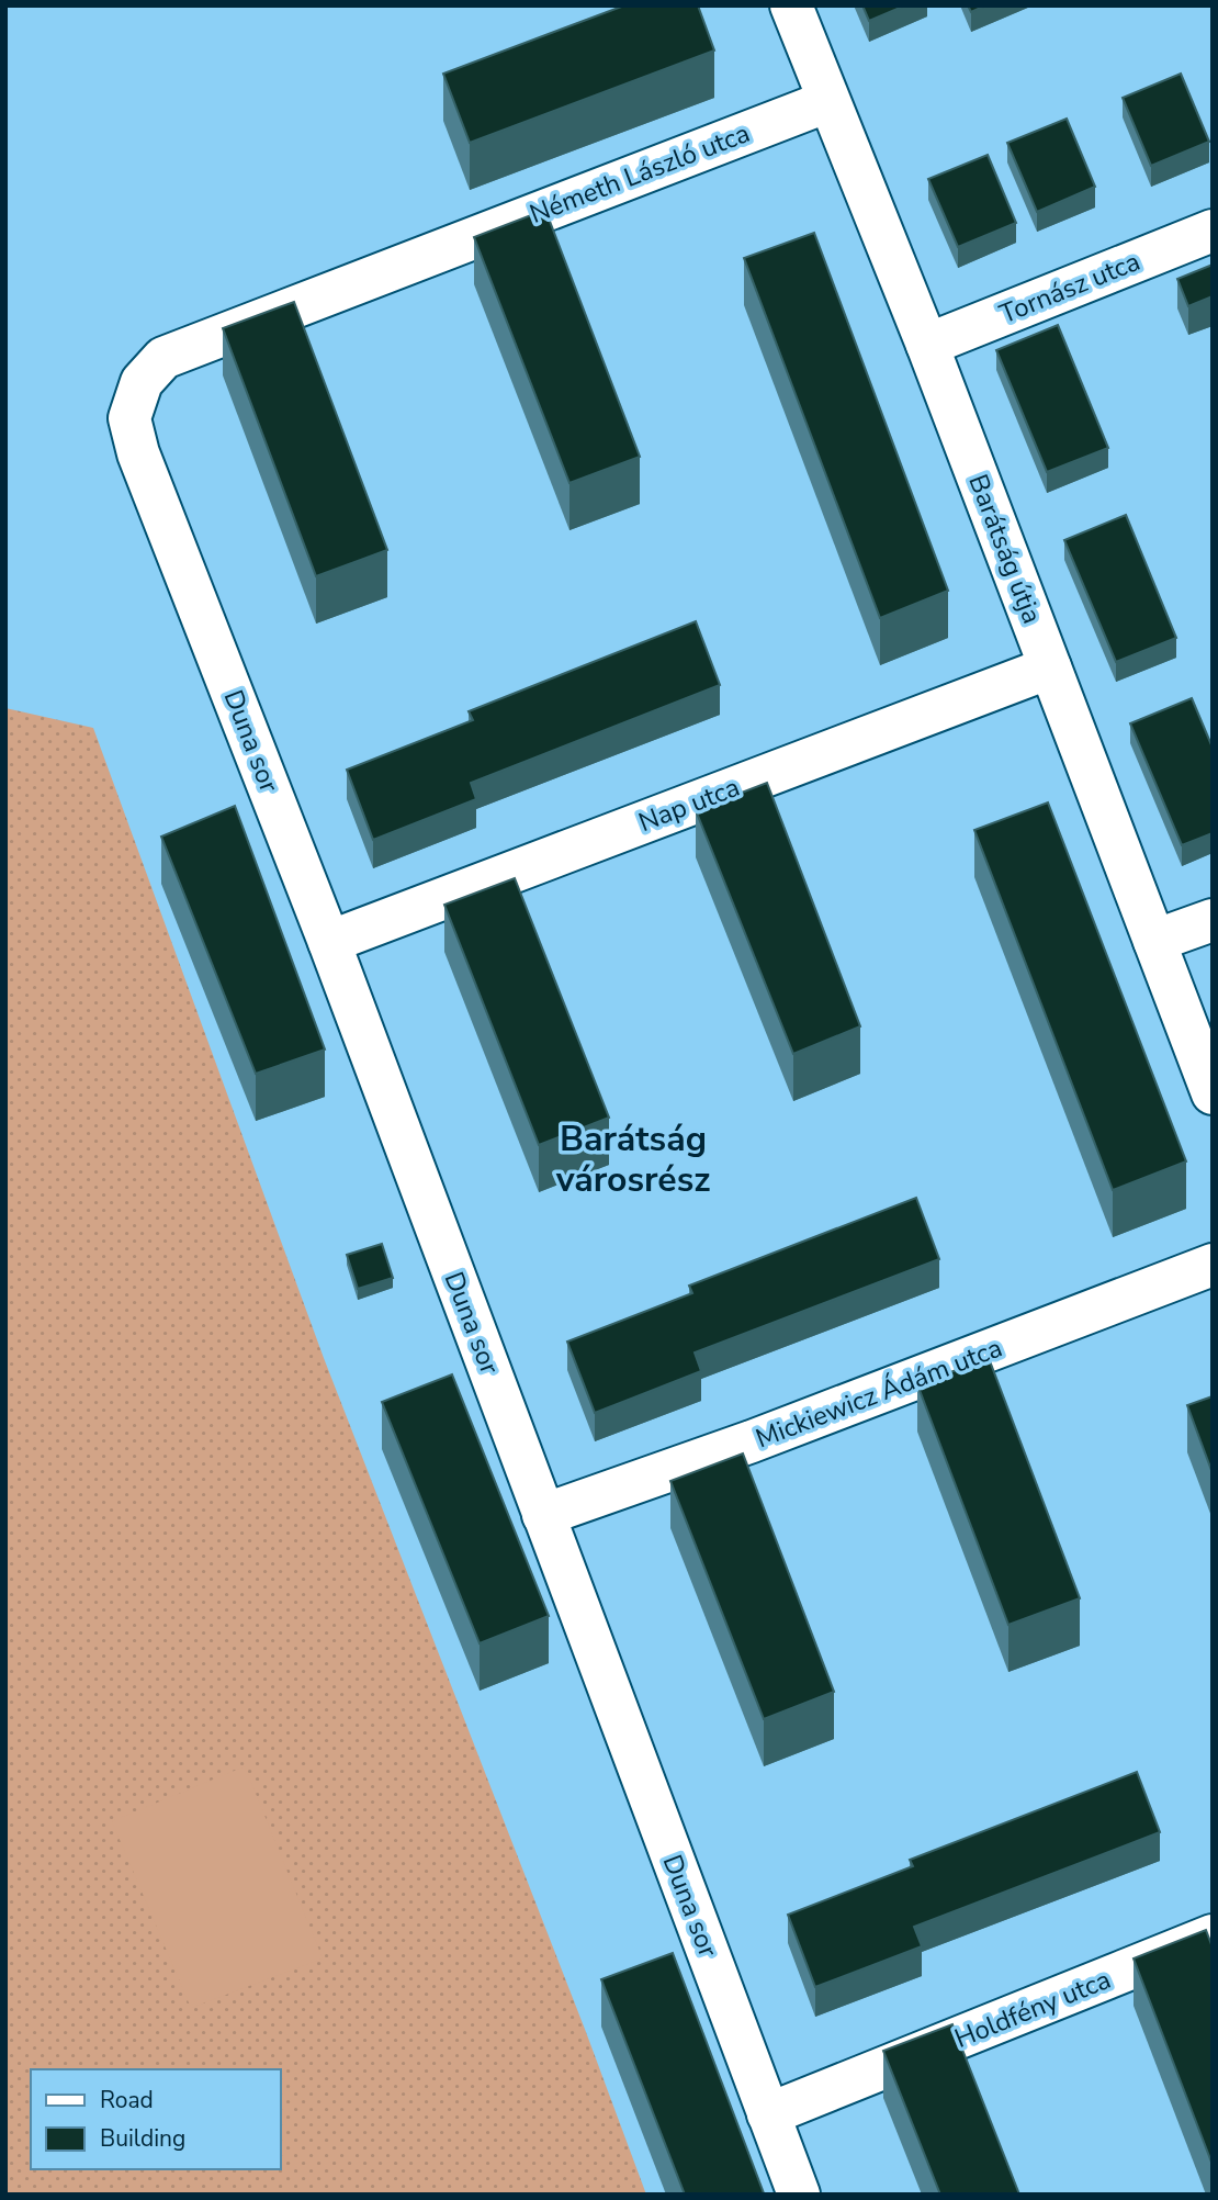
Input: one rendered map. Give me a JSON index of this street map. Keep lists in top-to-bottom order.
{
  "streets": {
    "street": [
      "Németh László utca",
      "Tornász utca",
      "Barátság útja",
      "Duna sor",
      "Nap utca",
      "Mickiewicz Ádám utca",
      "Holdfény utca"
    ]
  },
  "crossings": [
    ["Németh László utca", "Barátság útja"],
    ["Németh László utca", "Duna sor"],
    ["Tornász utca", "Barátság útja"],
    ["Barátság útja", "Nap utca"],
    ["Duna sor", "Nap utca"],
    ["Duna sor", "Mickiewicz Ádám utca"],
    ["Duna sor", "Holdfény utca"]
  ],
  "districts": ["Barátság városrész"],
  "legend": ["Road", "Building"]
}
